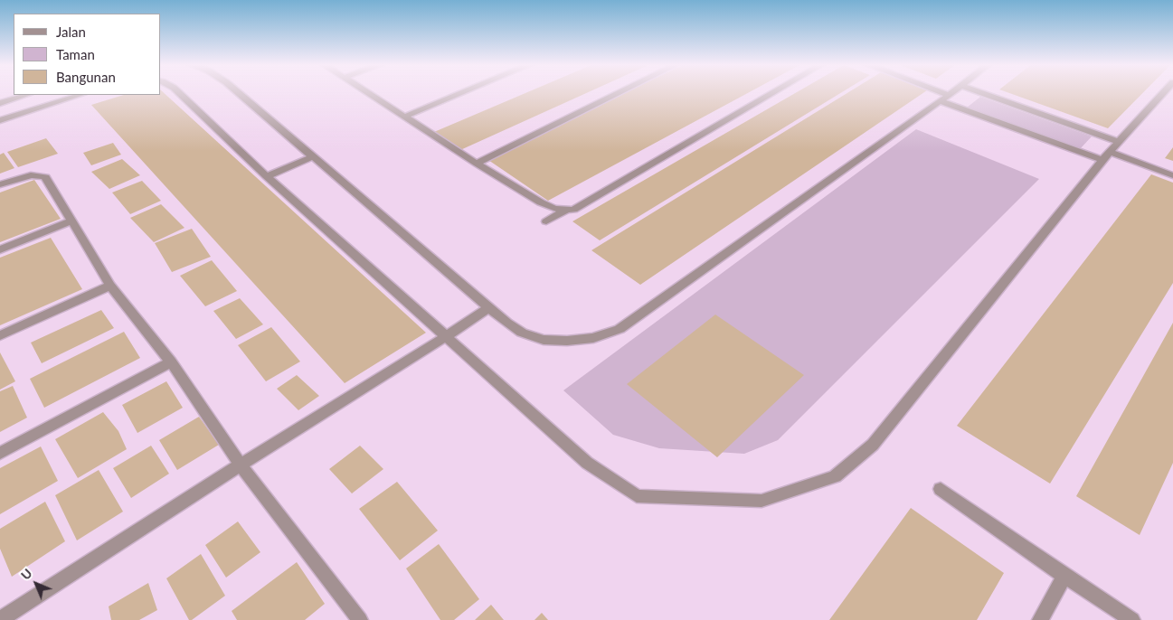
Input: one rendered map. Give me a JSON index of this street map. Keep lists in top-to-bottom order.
{
  "legend": ["Jalan", "Taman", "Bangunan"],
  "north": "top left"
}
